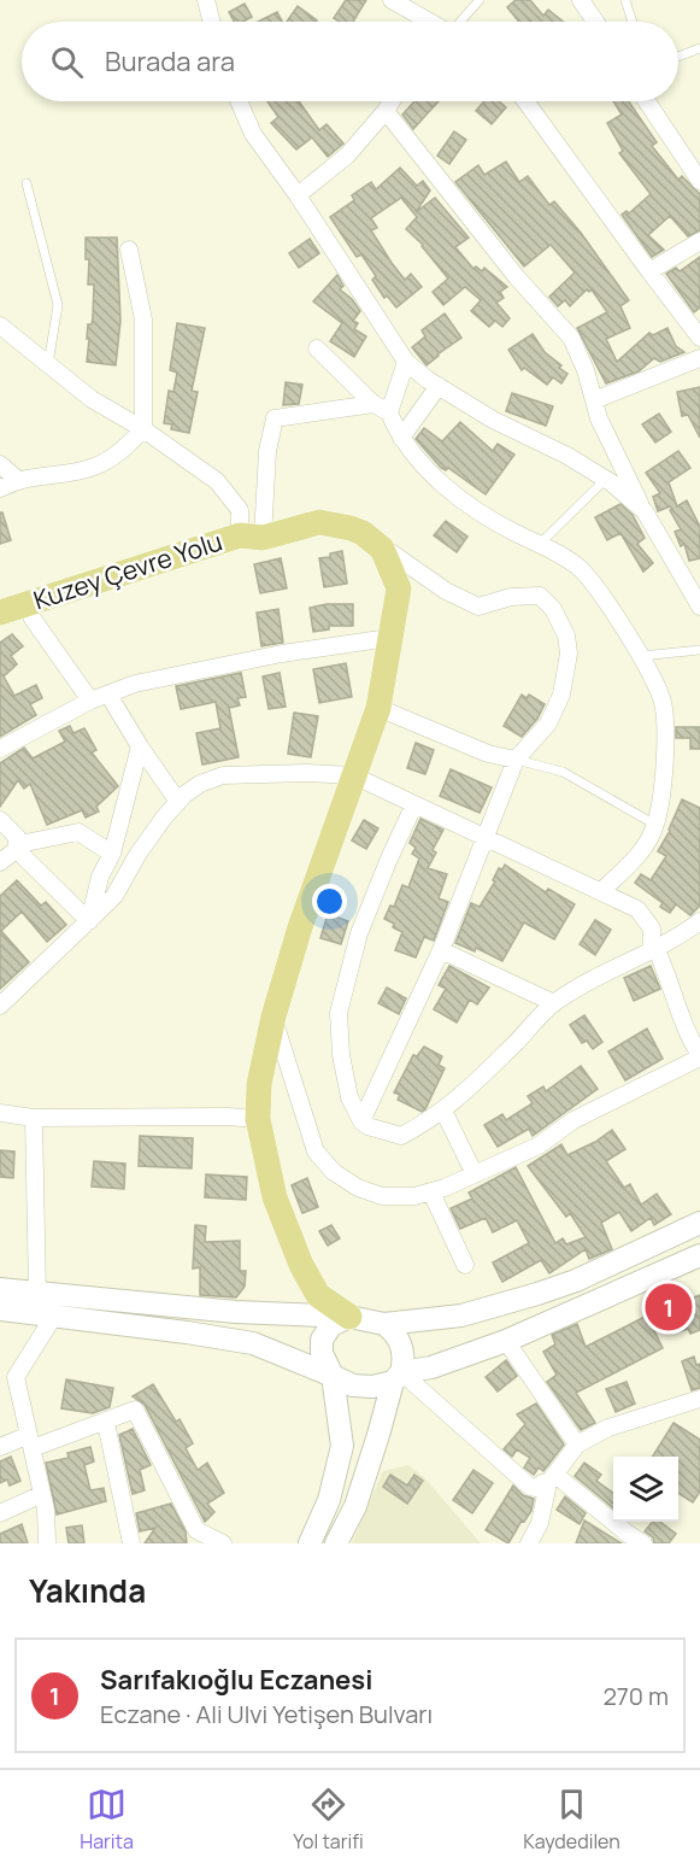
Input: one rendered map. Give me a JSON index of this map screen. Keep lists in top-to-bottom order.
{
  "streets": {
    "main road": ["Kuzey Çevre Yolu"]
  },
  "page": {
    "search": "Burada ara",
    "pins": "1",
    "heading": "Yakında",
    "list": [
      {
        "mark": "1",
        "name": "Sarıfakıoğlu Eczanesi",
        "note": "Eczane · Ali Ulvi Yetişen Bulvarı",
        "value": "270 m"
      }
    ],
    "nav": ["Harita", "Yol tarifi", "Kaydedilen"]
  }
}
